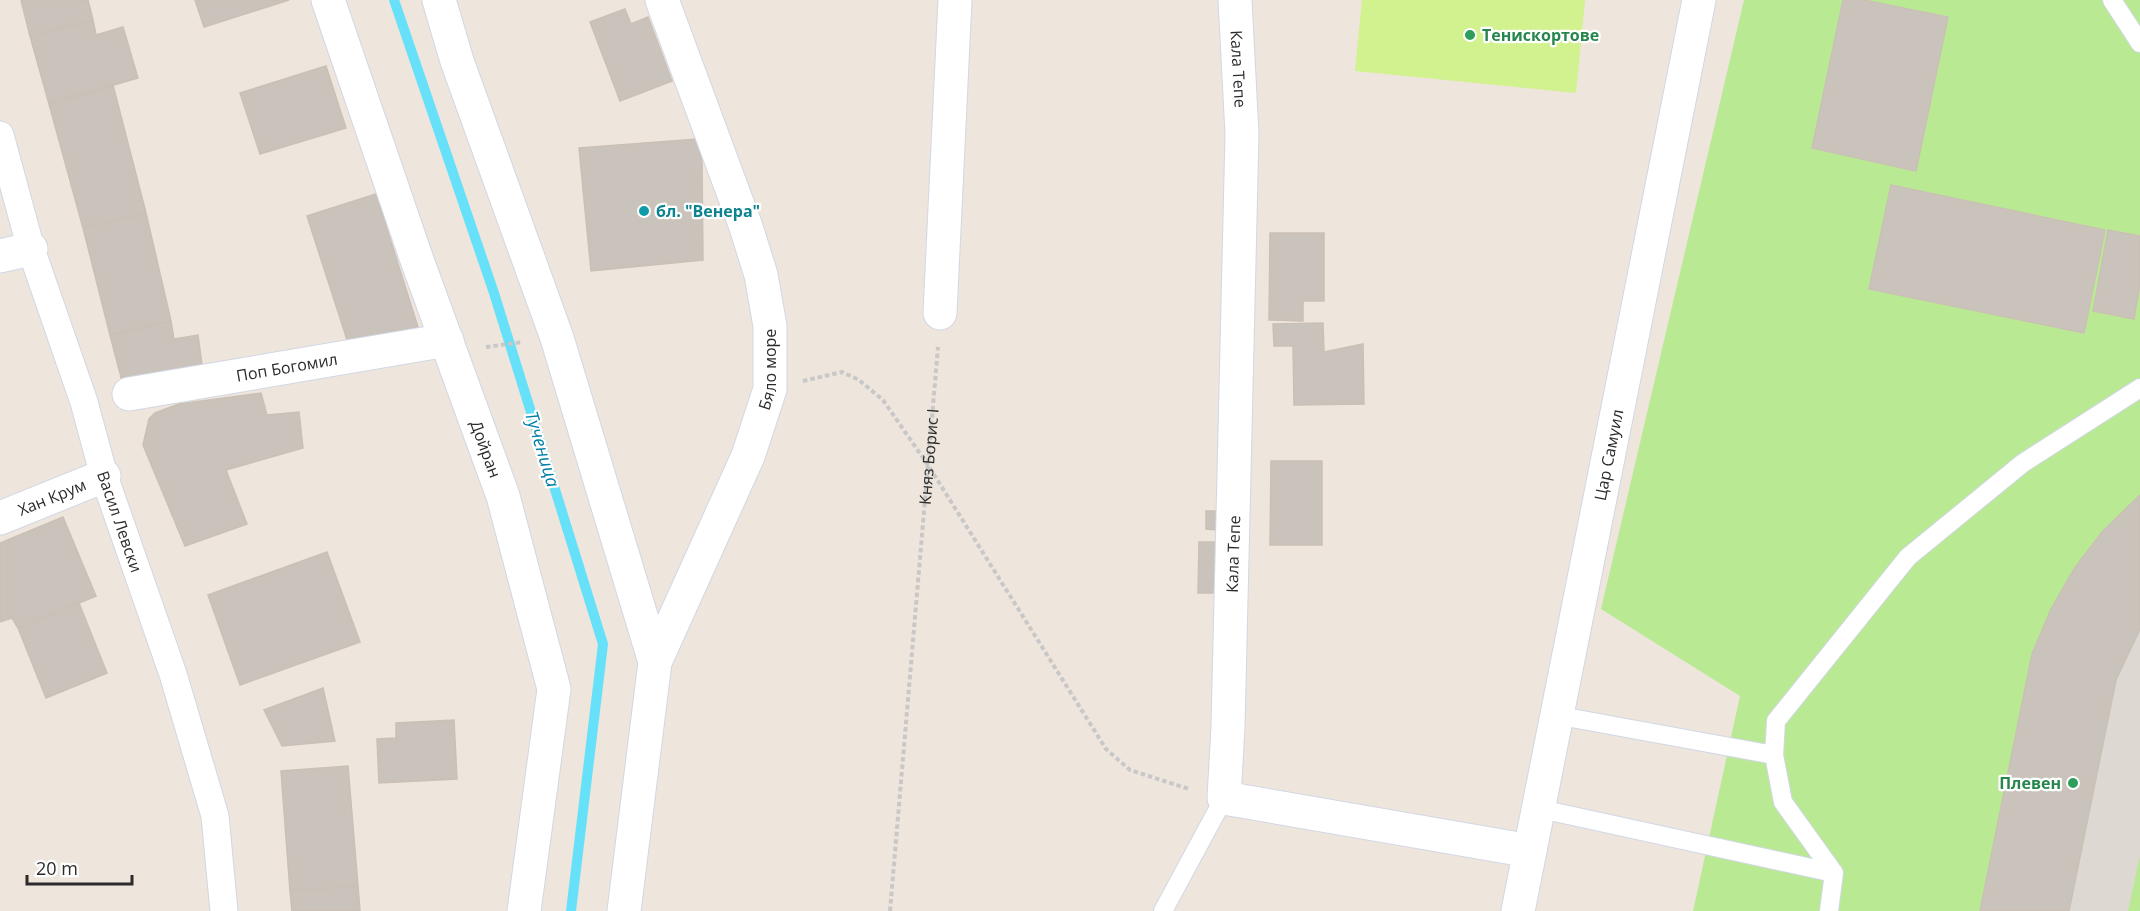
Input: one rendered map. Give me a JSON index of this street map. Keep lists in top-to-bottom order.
{
  "streets": {
    "street": [
      "Кала Тепе",
      "Поп Богомил",
      "Бяло море",
      "Дойран",
      "Цар Самуил",
      "Хан Крум",
      "Васил Левски"
    ],
    "path": ["Княз Борис I"]
  },
  "crossings": [
    ["Поп Богомил", "Дойран"],
    ["Хан Крум", "Васил Левски"]
  ],
  "water": ["Тученица"],
  "places": ["Тенискортове", "бл. \"Венера\"", "Плевен"],
  "scale_bar": "20 m"
}
